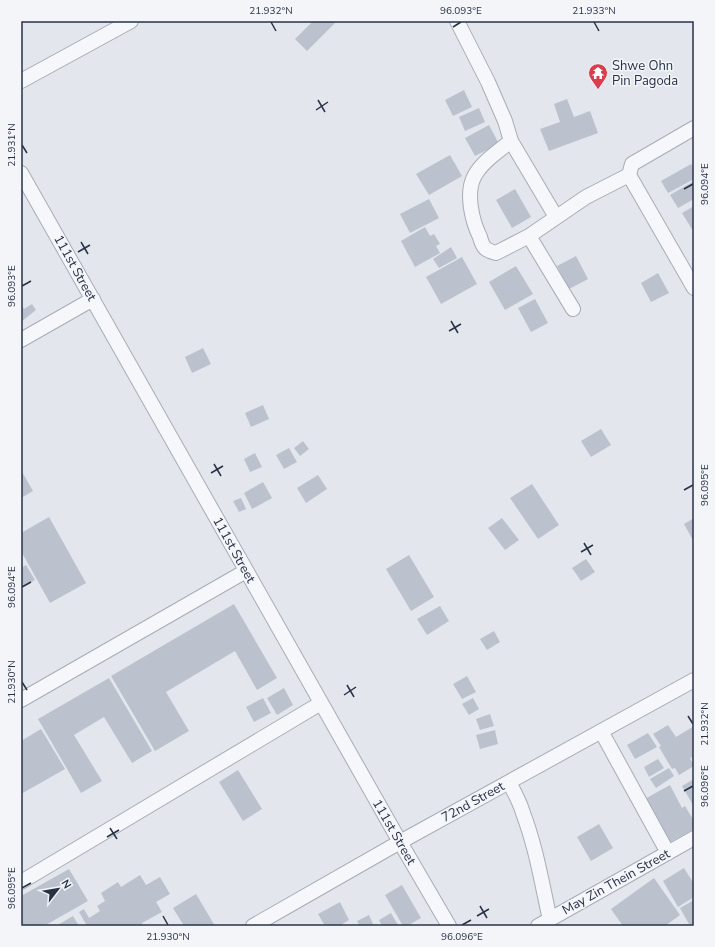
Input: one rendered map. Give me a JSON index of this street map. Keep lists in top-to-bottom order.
{
  "streets": {
    "street": ["111st Street", "72nd Street", "May Zin Thein Street"]
  },
  "crossings": [
    ["111st Street", "72nd Street"]
  ],
  "places": {
    "temple": ["Shwe Ohn Pin Pagoda"]
  },
  "north": "top right",
  "coordinates": [
    "21.932°N",
    "96.093°E",
    "21.933°N",
    "21.931°N",
    "96.094°E",
    "96.095°E",
    "21.930°N",
    "96.096°E"
  ]
}
